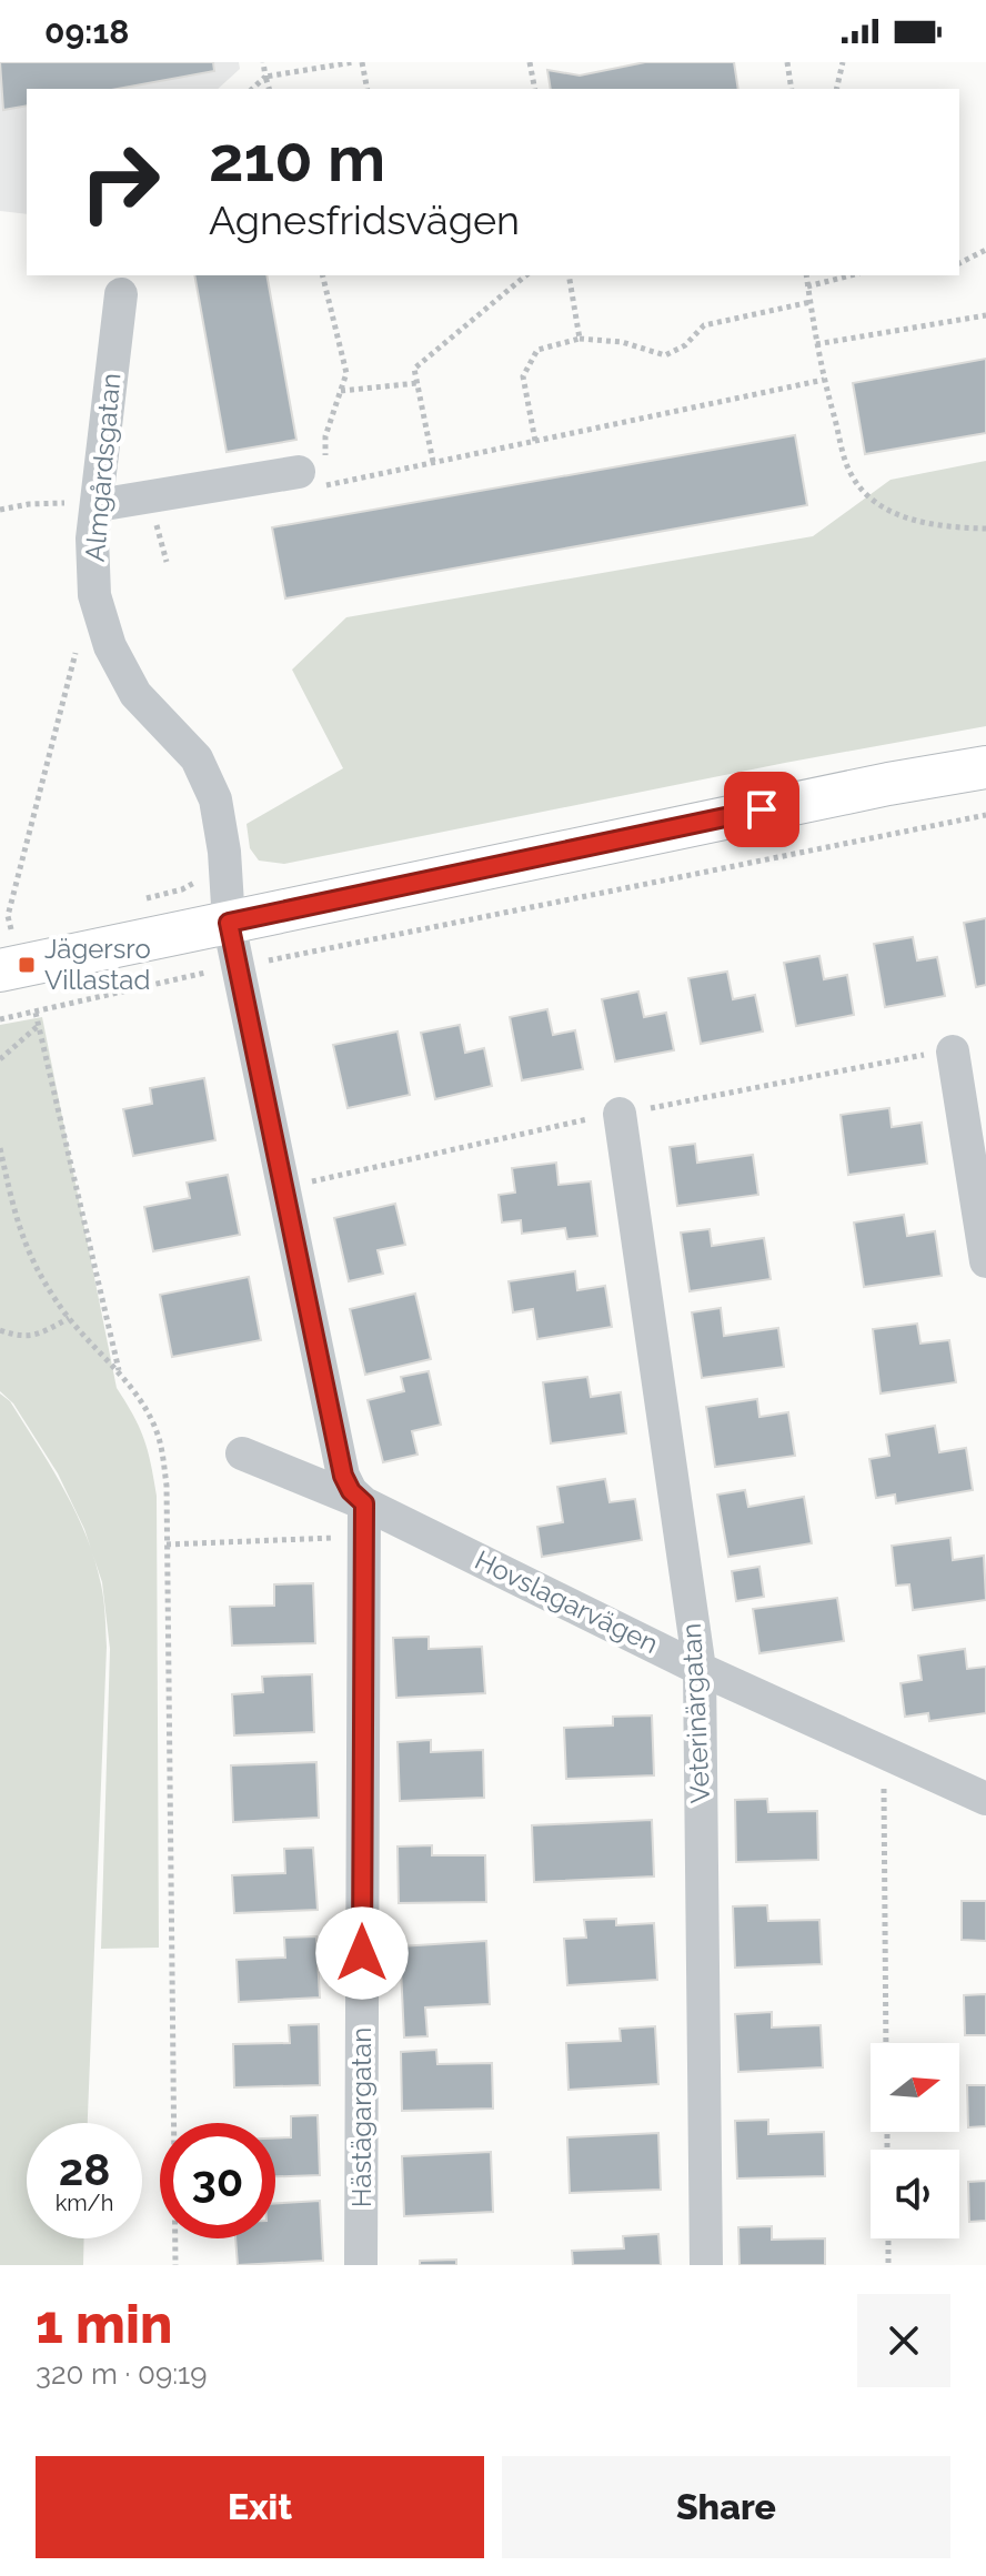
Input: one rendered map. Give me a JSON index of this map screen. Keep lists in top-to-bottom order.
{
  "streets": {
    "street": [
      "Almgårdsgatan",
      "Hovslagarvägen",
      "Veterinärgatan",
      "Hästägargatan"
    ]
  },
  "crossings": [
    ["Hovslagarvägen", "Veterinärgatan"],
    ["Hovslagarvägen", "Hästägargatan"]
  ],
  "places": {
    "transit": ["Jägersro Villastad"]
  },
  "north": "right",
  "page": {
    "status": "09:18",
    "turn": ["210 m", "Agnesfridsvägen"],
    "speed": "28 km/h",
    "limit": "30",
    "heading": ["1 min", "320 m · 09:19"],
    "buttons": ["Exit", "Share"]
  }
}
